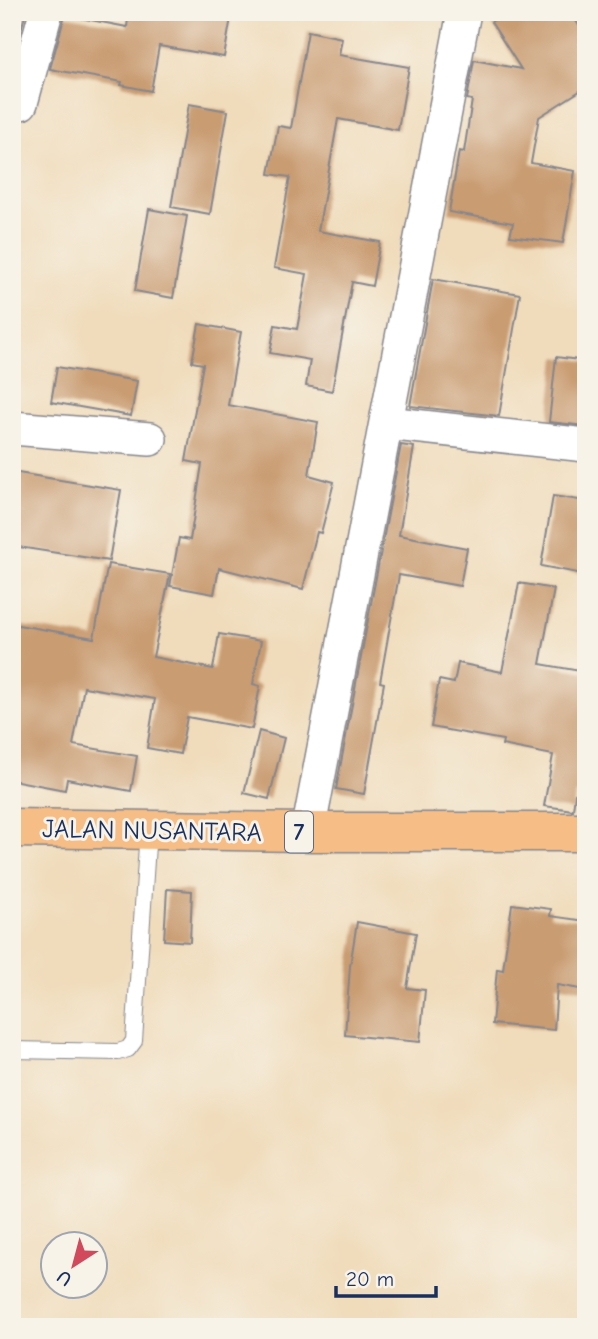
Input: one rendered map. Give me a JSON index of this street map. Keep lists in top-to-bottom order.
{
  "streets": {
    "highway": ["JALAN NUSANTARA", "7"]
  },
  "scale_bar": "20 m",
  "north": "bottom left"
}
